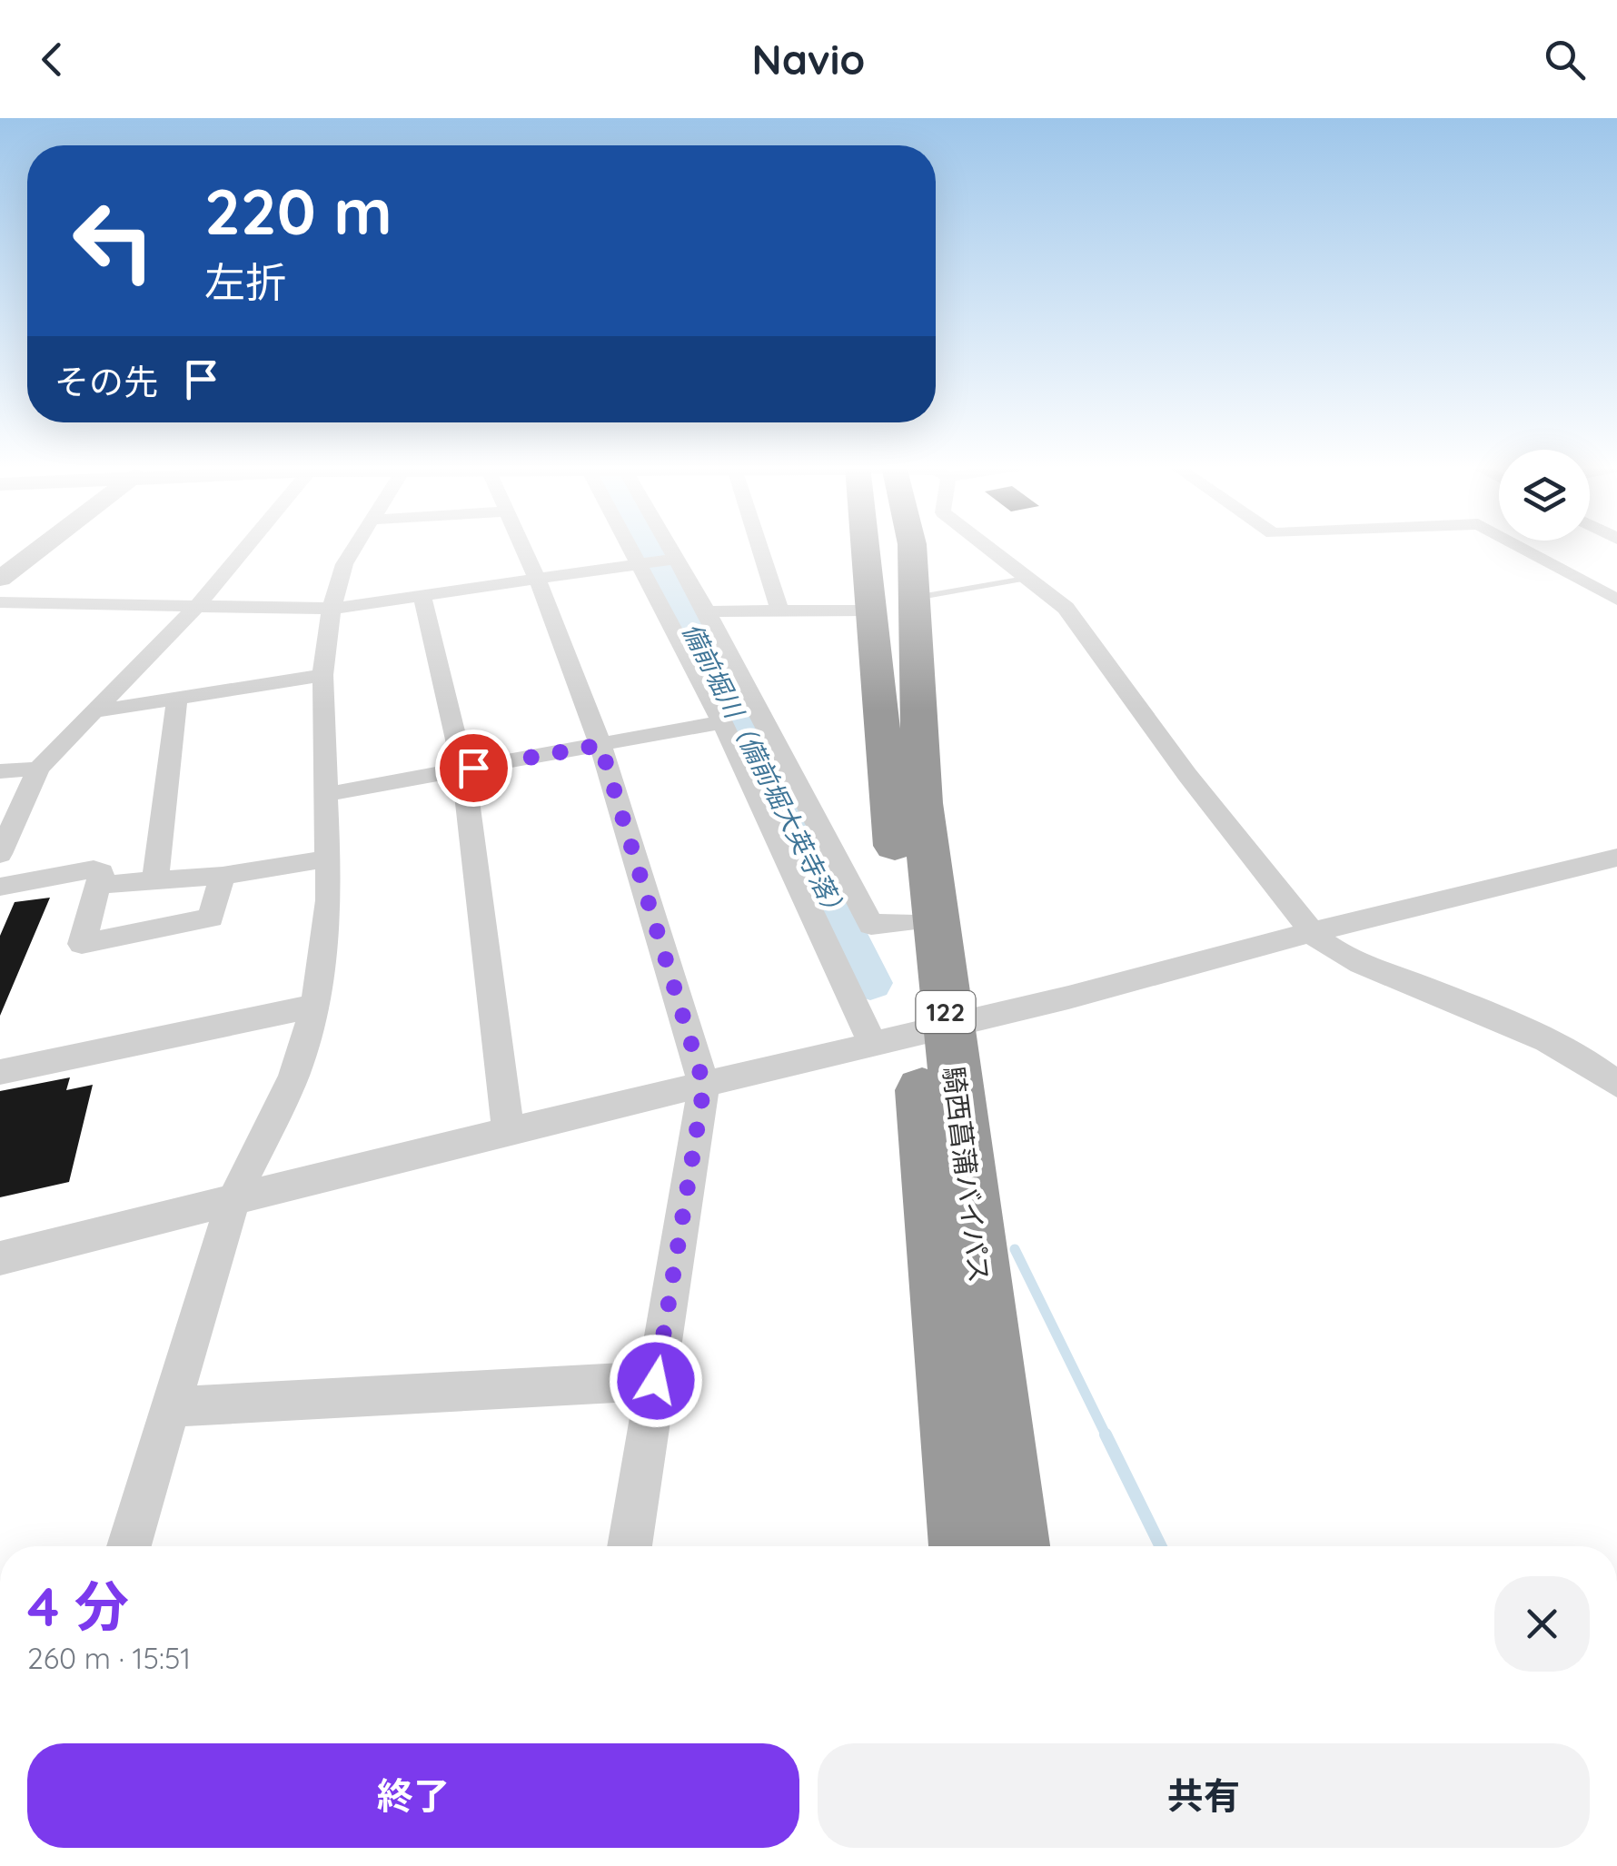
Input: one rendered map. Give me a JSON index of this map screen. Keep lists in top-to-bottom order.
{
  "streets": {
    "highway": ["122", "騎西菖蒲バイパス"]
  },
  "water": ["備前堀川（備前堀大英寺落）"],
  "page": {
    "header": "Navio",
    "turn": ["220 m", "左折"],
    "then": "その先",
    "heading": ["4 分", "260 m · 15:51"],
    "buttons": ["終了", "共有"]
  }
}
